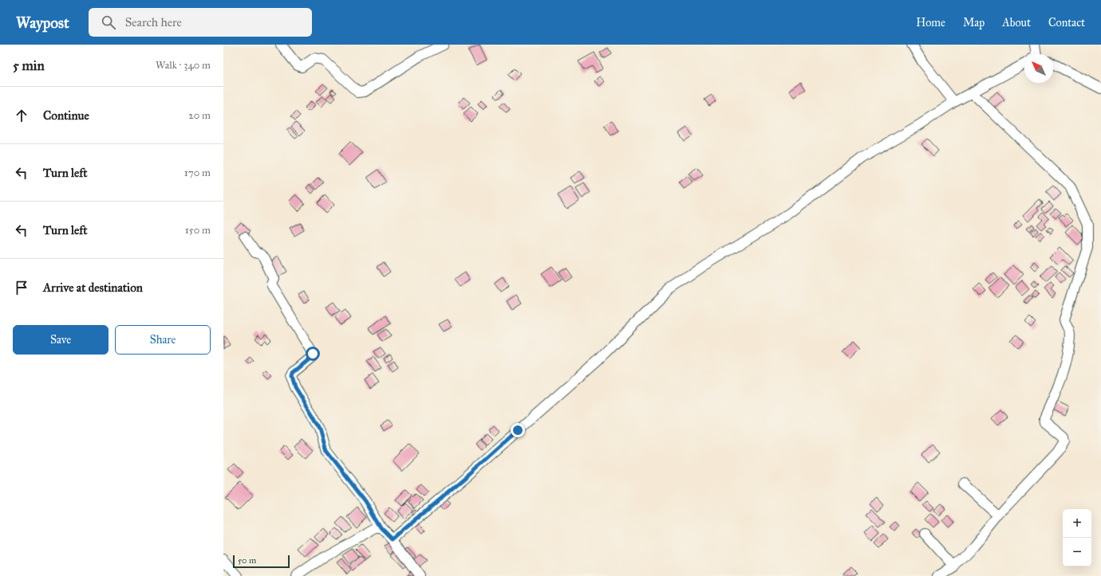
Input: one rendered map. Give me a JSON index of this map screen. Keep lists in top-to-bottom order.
{
  "scale_bar": "50 m",
  "north": "top left",
  "page": {
    "header": "Waypost",
    "search": "Search here",
    "nav": [
      "Home",
      "Map",
      "About",
      "Contact"
    ],
    "heading": ["5 min", "Walk · 340 m"],
    "list": [
      ["Continue", "20 m"],
      ["Turn left", "170 m"],
      ["Turn left", "150 m"],
      "Arrive at destination"
    ],
    "buttons": ["Save", "Share"],
    "map_buttons": ["+", "−"],
    "scale": "50 m"
  }
}
